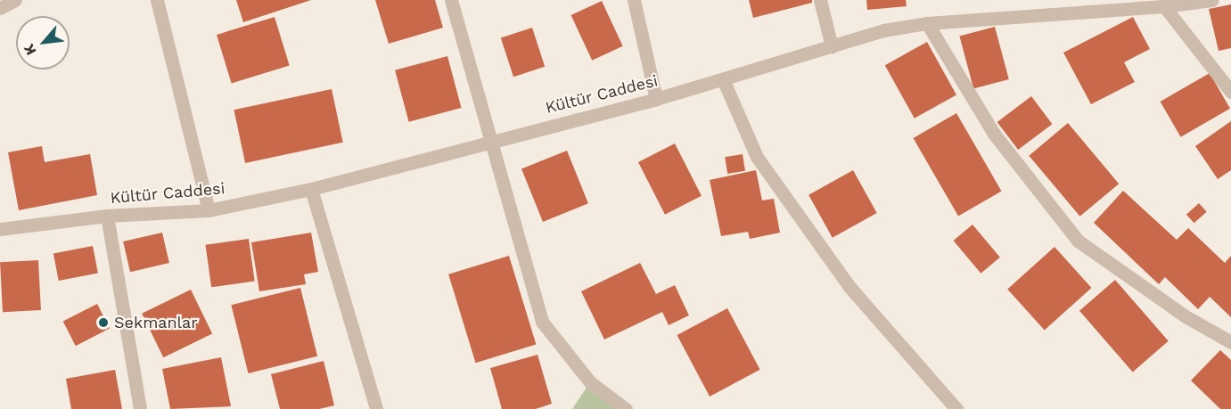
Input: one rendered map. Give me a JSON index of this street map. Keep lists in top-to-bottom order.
{
  "streets": {
    "street": ["Kültür Caddesi"]
  },
  "places": ["Sekmanlar"],
  "north": "bottom left"
}
